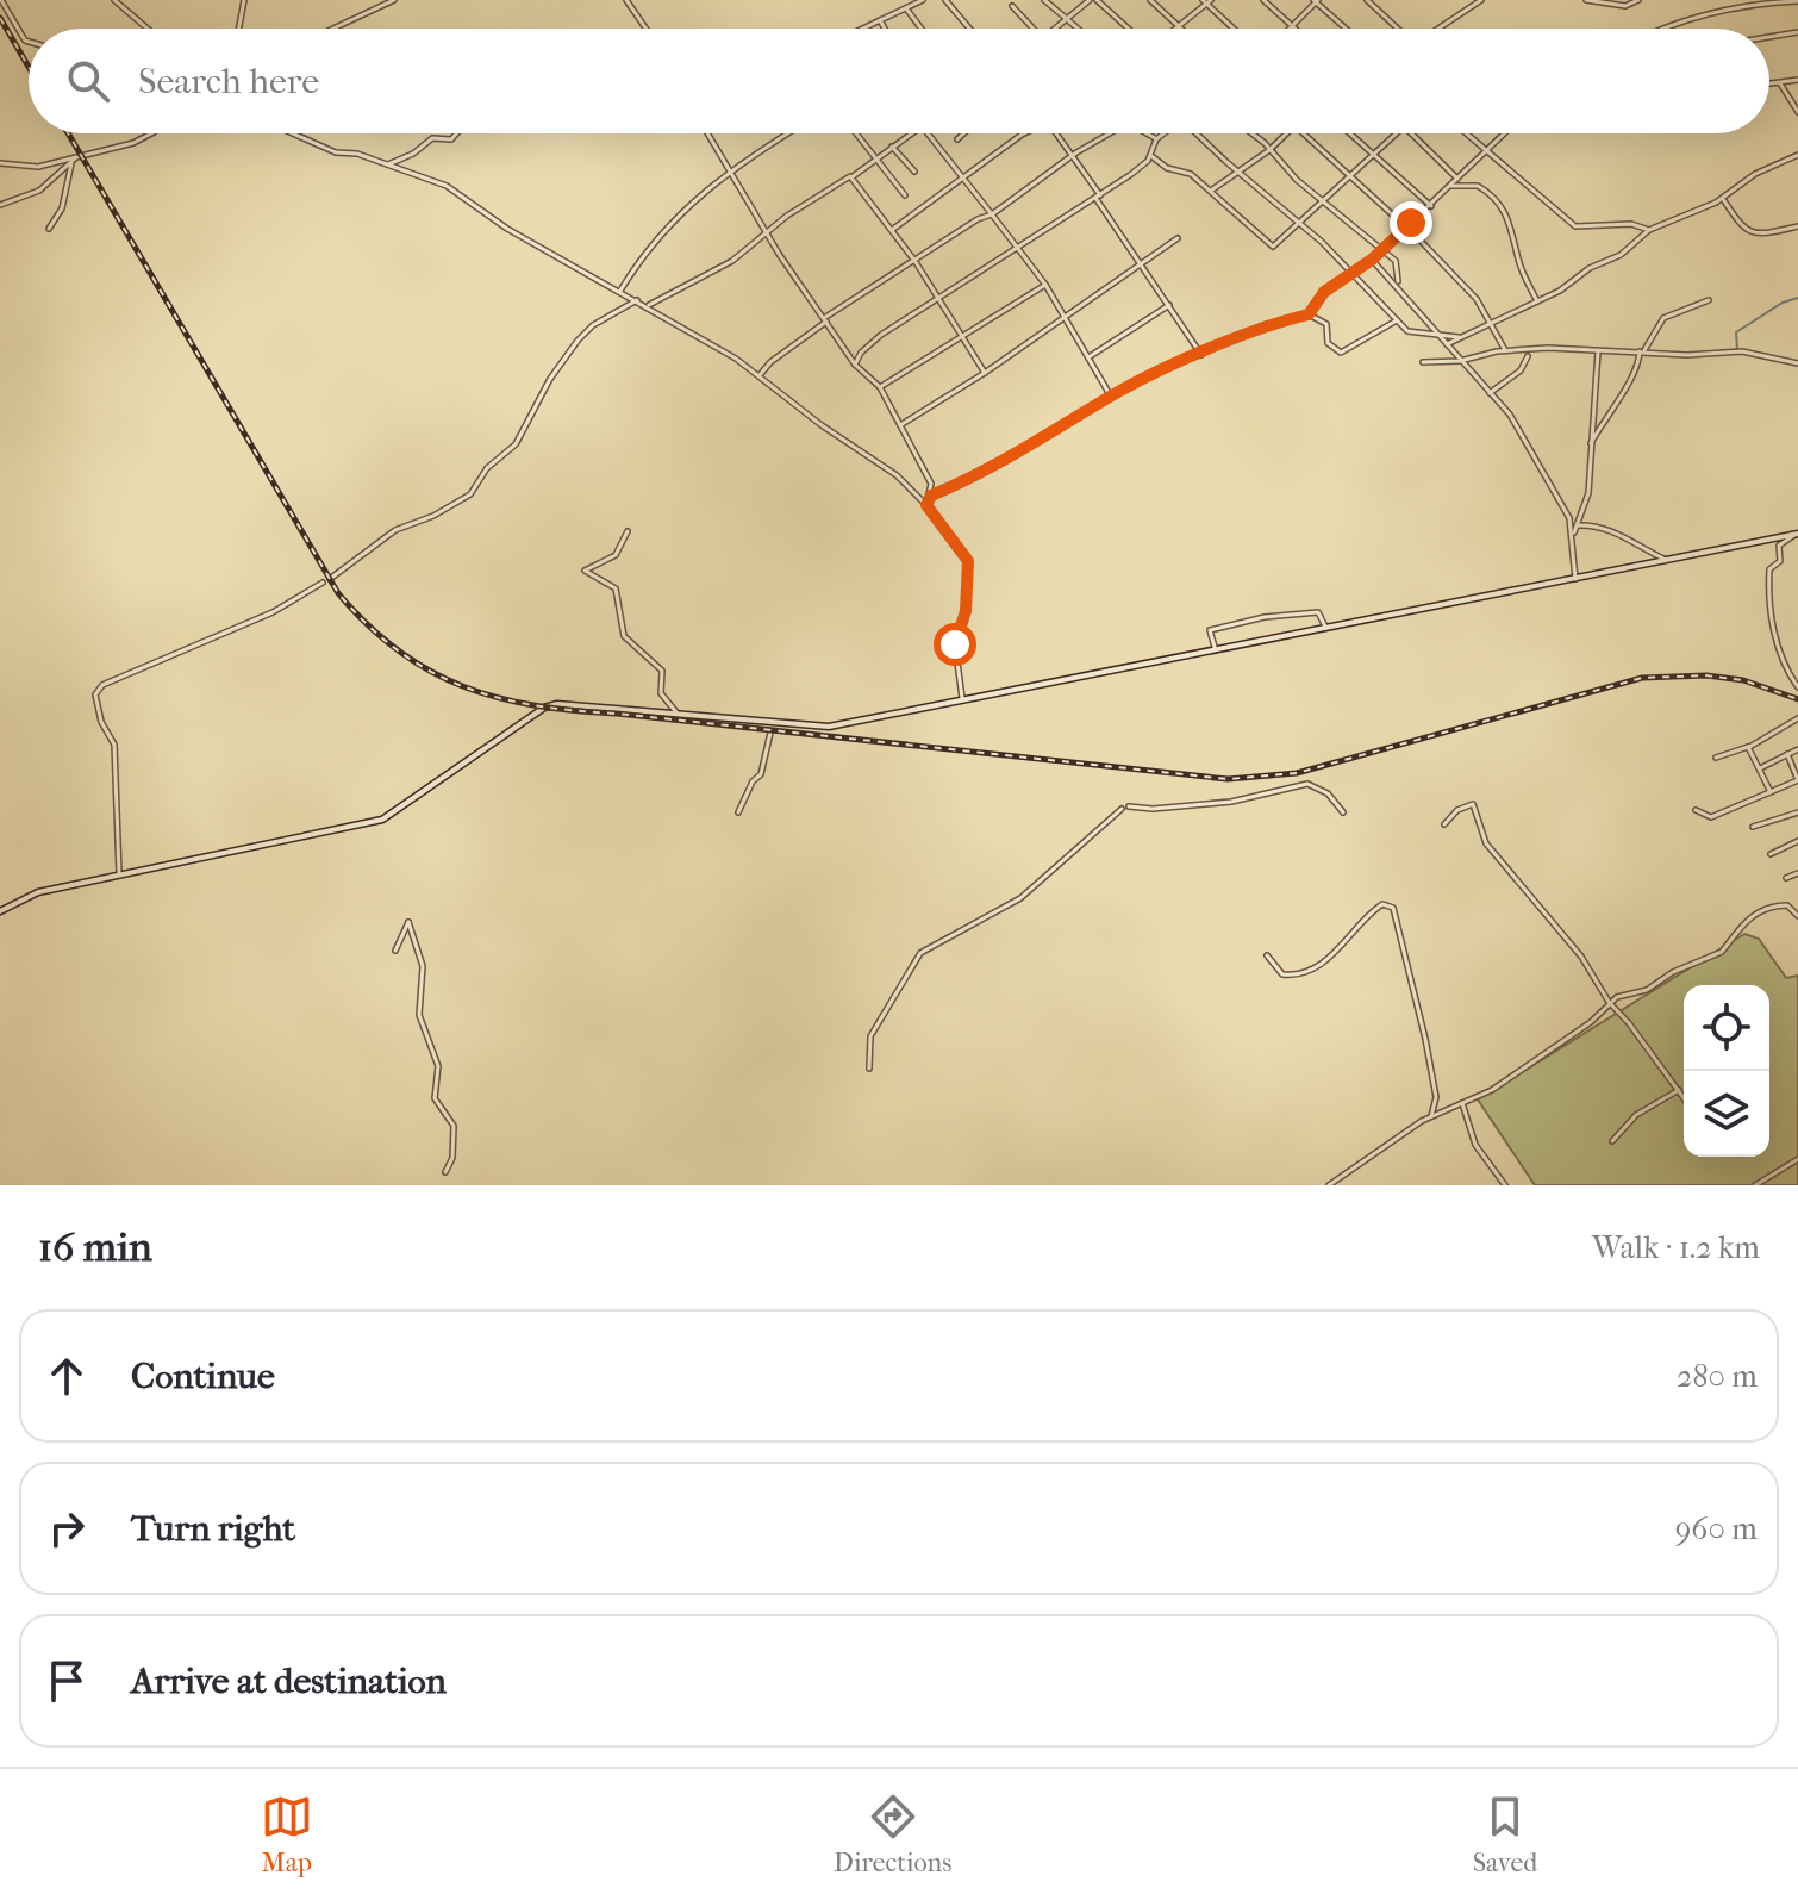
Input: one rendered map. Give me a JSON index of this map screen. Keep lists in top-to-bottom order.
{
  "page": {
    "search": "Search here",
    "heading": ["16 min", "Walk · 1.2 km"],
    "list": [
      ["Continue", "280 m"],
      ["Turn right", "960 m"],
      "Arrive at destination"
    ],
    "nav": ["Map", "Directions", "Saved"]
  }
}
